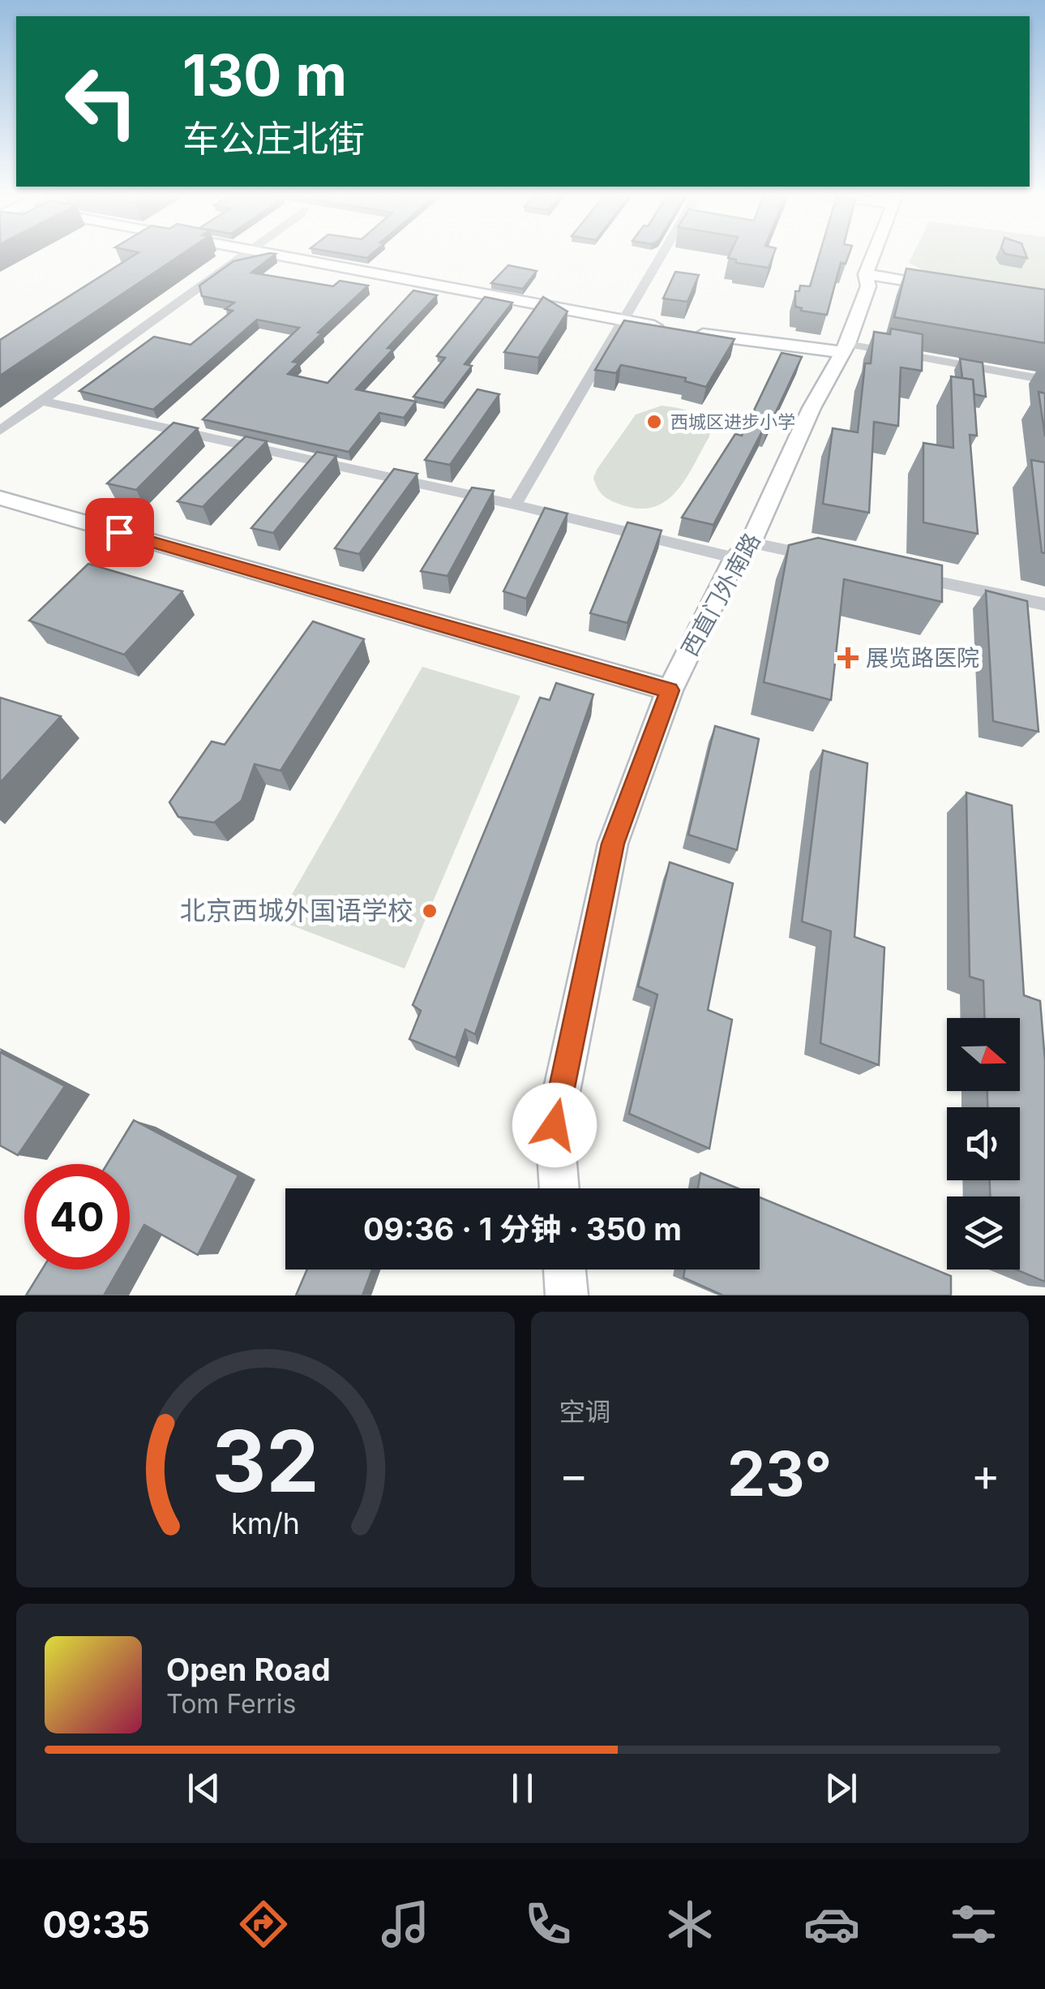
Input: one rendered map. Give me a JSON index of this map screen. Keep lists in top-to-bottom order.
{
  "streets": {
    "street": ["西直门外南路"]
  },
  "places": {
    "other": ["西城区进步小学", "北京西城外国语学校"],
    "health": ["展览路医院"]
  },
  "north": "right",
  "page": {
    "turn": ["130 m", "车公庄北街"],
    "limit": "40",
    "trip": "09:36 · 1 分钟 · 350 m",
    "tile": "空调",
    "heat": ["−", "23°", "+"],
    "song": ["Open Road", "Tom Ferris"],
    "tabs": "09:35",
    "gauge": ["32", "km/h"]
  }
}
